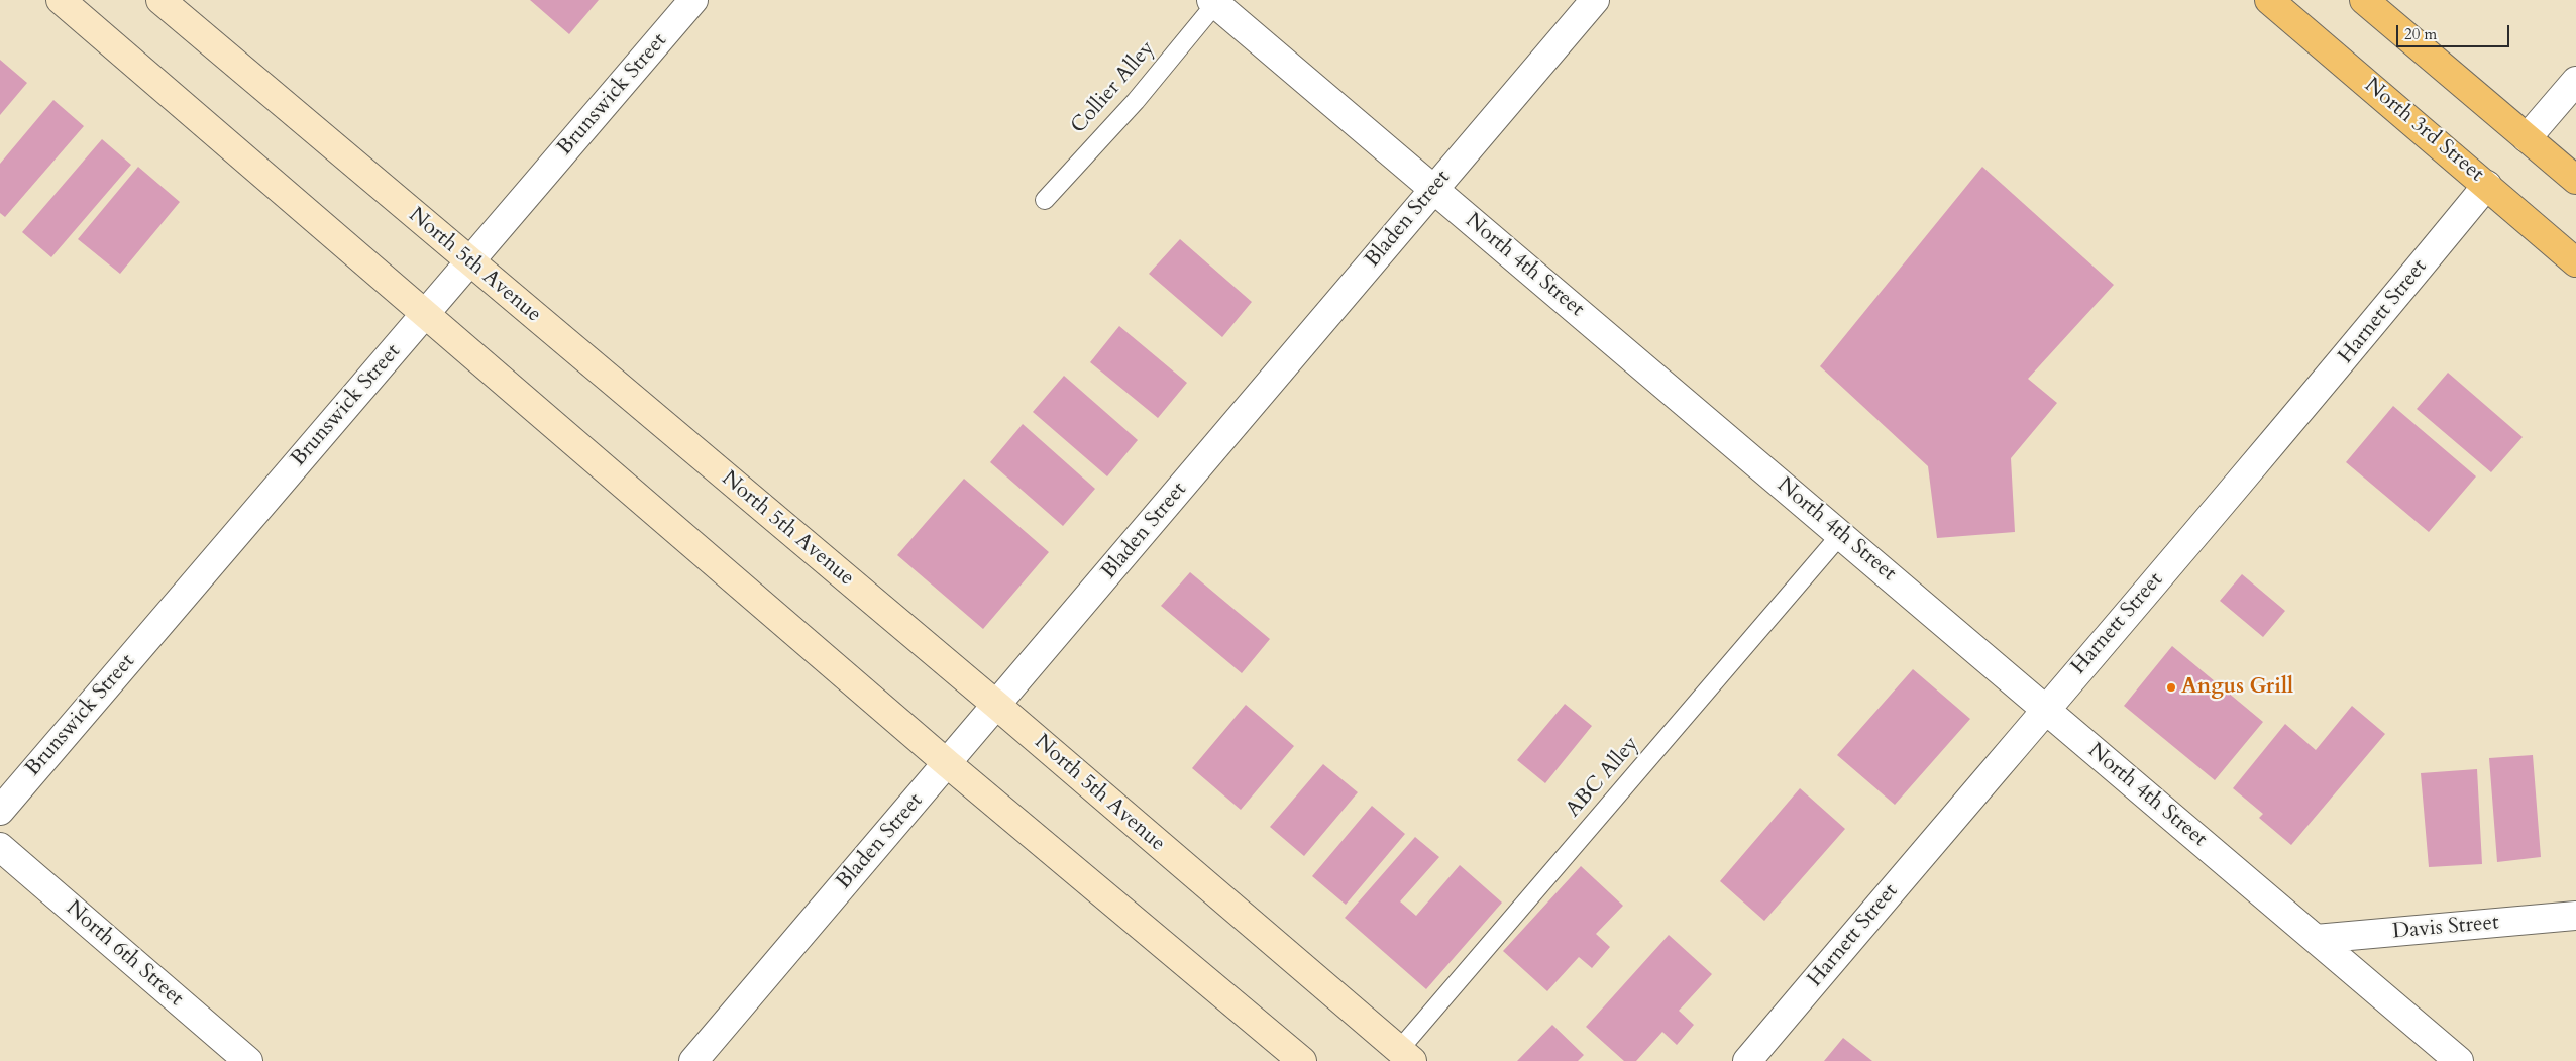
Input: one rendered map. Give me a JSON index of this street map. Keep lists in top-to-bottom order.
{
  "streets": {
    "main road": ["North 3rd Street"],
    "street": [
      "Brunswick Street",
      "Bladen Street",
      "North 5th Avenue",
      "North 4th Street",
      "Harnett Street",
      "Davis Street",
      "North 6th Street"
    ],
    "lane": ["Collier Alley", "ABC Alley"]
  },
  "crossings": [
    ["Collier Alley", "North 4th Street"],
    ["Brunswick Street", "North 5th Avenue"],
    ["North 3rd Street", "Harnett Street"],
    ["Bladen Street", "North 5th Avenue"],
    ["Bladen Street", "North 4th Street"],
    ["North 5th Avenue", "ABC Alley"],
    ["North 4th Street", "Harnett Street"],
    ["North 4th Street", "ABC Alley"],
    ["North 4th Street", "Davis Street"]
  ],
  "places": ["Angus Grill"],
  "scale_bar": "20 m"
}
